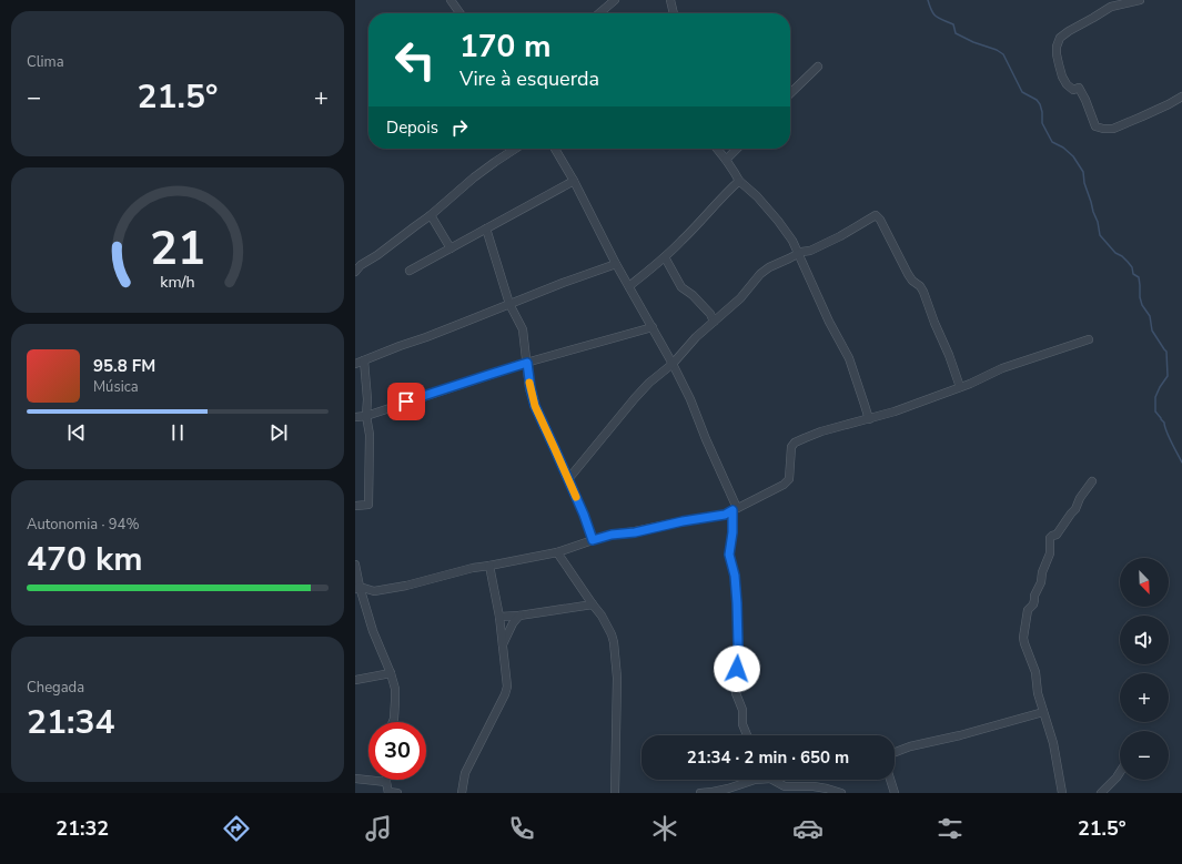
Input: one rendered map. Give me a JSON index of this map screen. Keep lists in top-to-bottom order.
{
  "north": "bottom right",
  "page": {
    "tile": [
      "Clima",
      ["Autonomia · 94%", "470 km"],
      ["Chegada", "21:34"]
    ],
    "turn": ["170 m", "Vire à esquerda"],
    "heat": ["−", "21.5°", "+"],
    "then": "Depois",
    "song": ["95.8 FM", "Música"],
    "map_buttons": ["+", "−"],
    "limit": "30",
    "trip": "21:34 · 2 min · 650 m",
    "tabs": ["21:32", "21.5°"],
    "gauge": ["21", "km/h"]
  }
}
